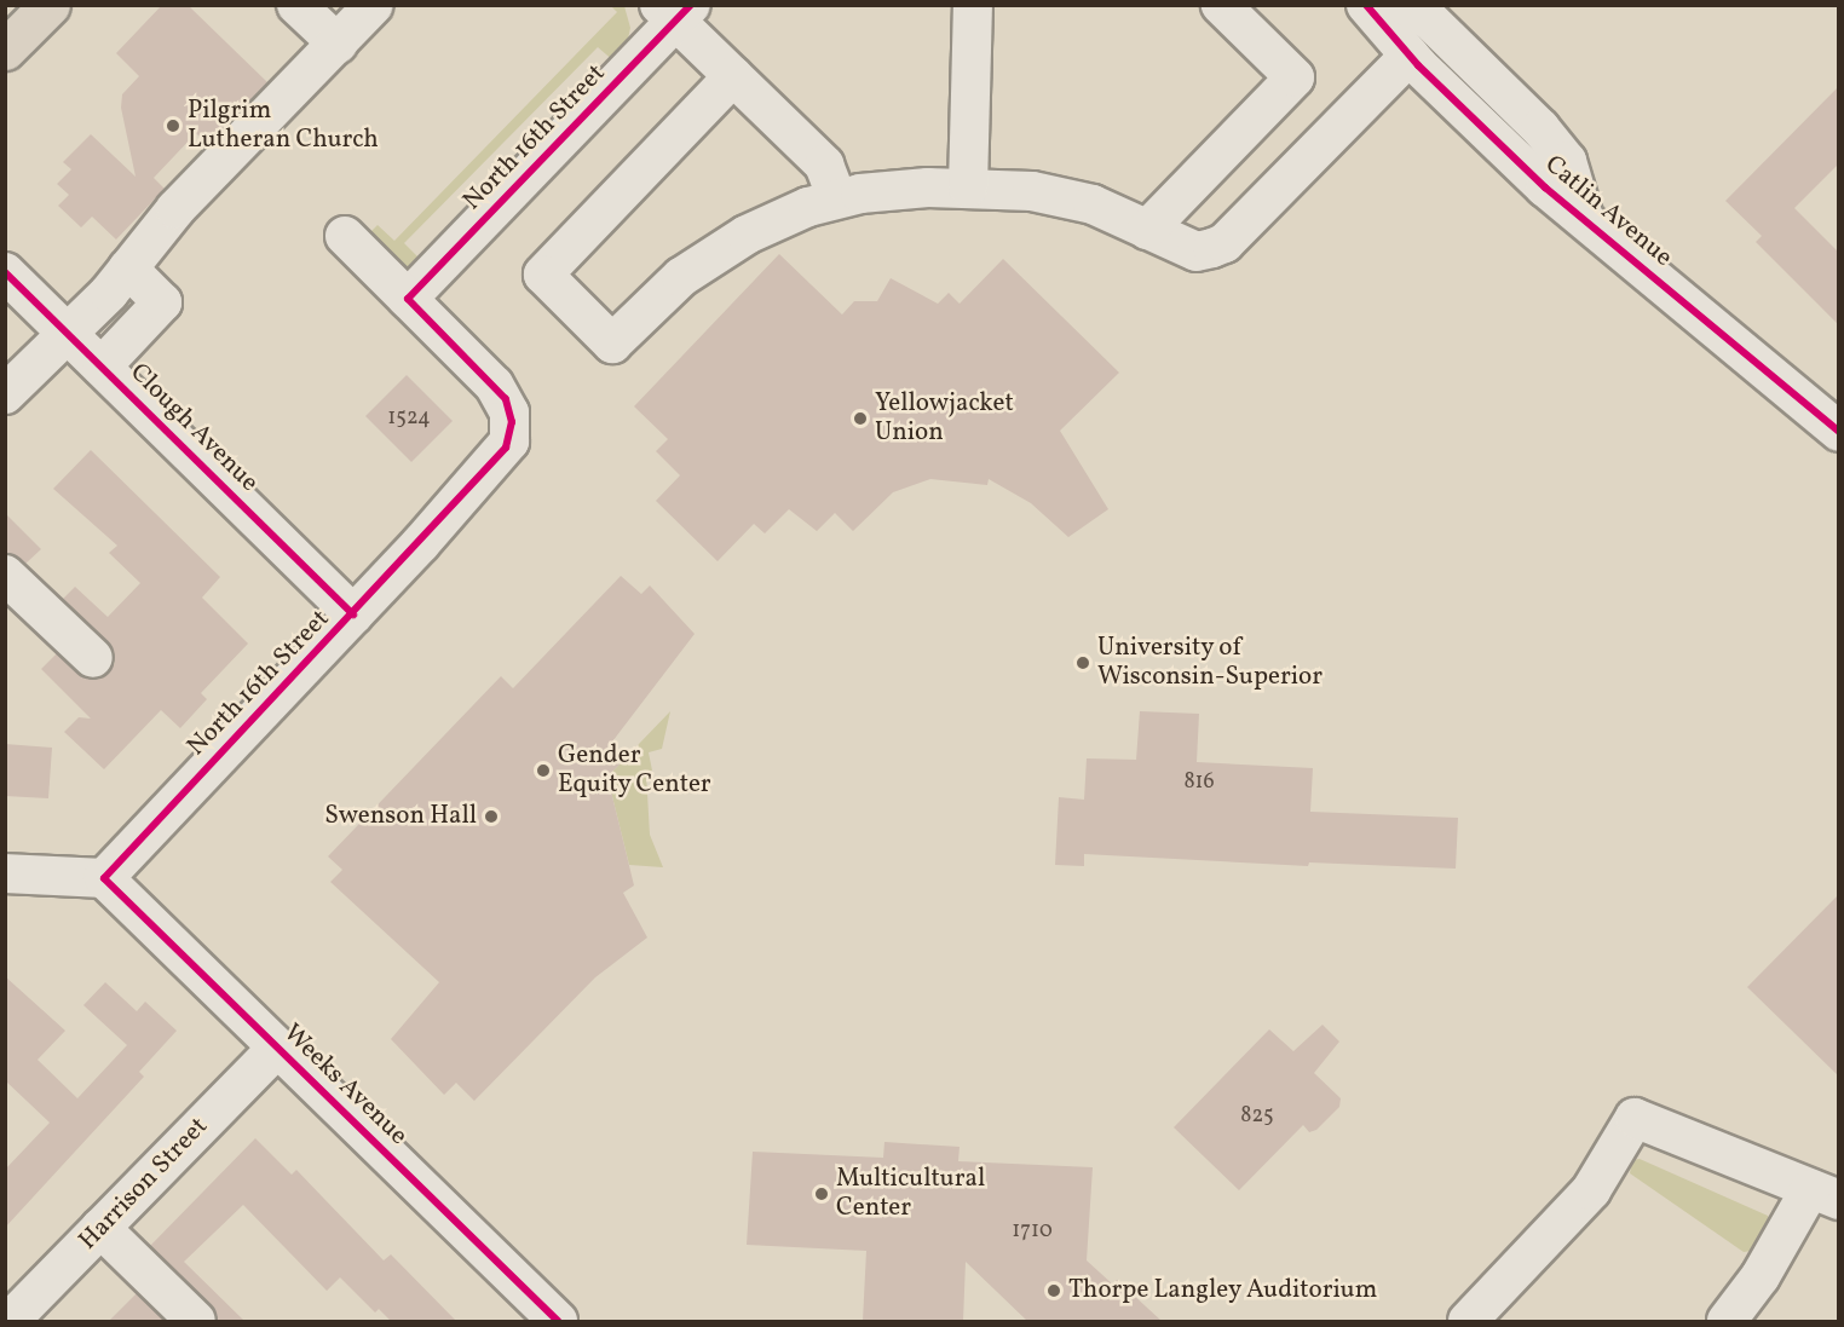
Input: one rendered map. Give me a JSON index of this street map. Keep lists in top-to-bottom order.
{
  "streets": {
    "street": [
      "North 16th Street",
      "Catlin Avenue",
      "Clough Avenue",
      "Weeks Avenue",
      "Harrison Street"
    ]
  },
  "crossings": [
    ["North 16th Street", "Clough Avenue"],
    ["North 16th Street", "Weeks Avenue"],
    ["Weeks Avenue", "Harrison Street"]
  ],
  "places": [
    "Pilgrim Lutheran Church",
    "Yellowjacket Union",
    "University of Wisconsin-Superior",
    "Gender Equity Center",
    "Swenson Hall",
    "Multicultural Center",
    "Thorpe Langley Auditorium"
  ],
  "house_numbers": [
    "1524",
    "816",
    "825",
    "1710"
  ]
}
